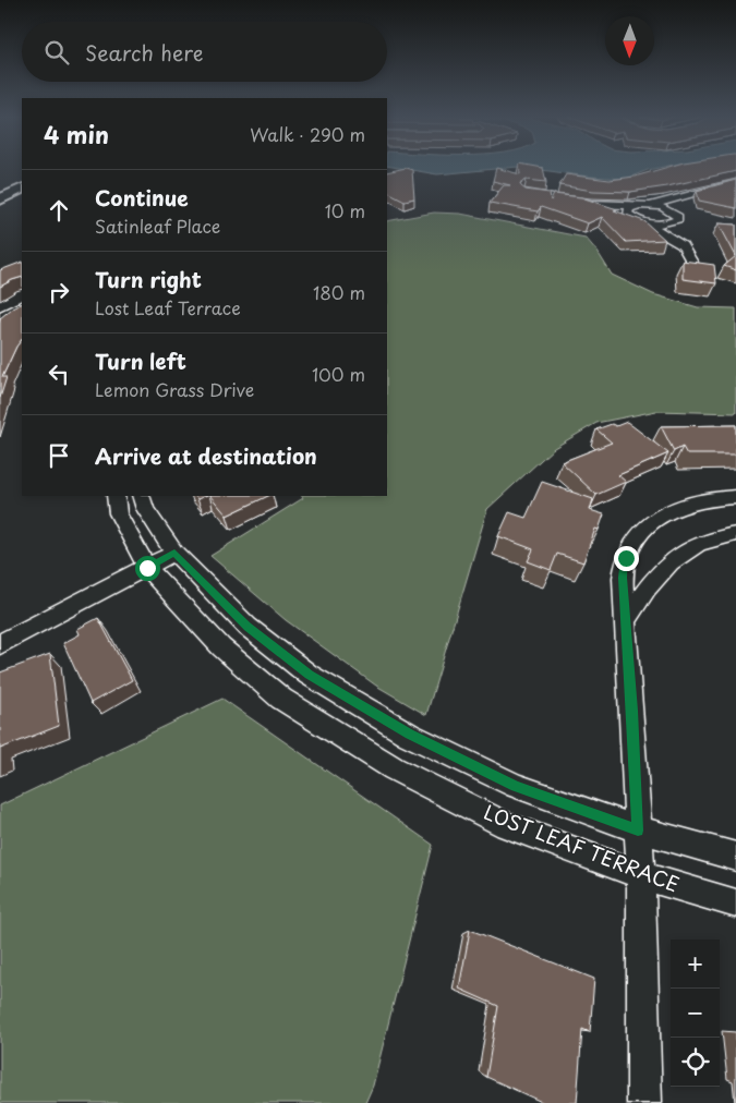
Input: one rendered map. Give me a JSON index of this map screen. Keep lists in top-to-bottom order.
{
  "streets": {
    "street": ["LOST LEAF TERRACE"]
  },
  "north": "bottom",
  "page": {
    "search": "Search here",
    "heading": ["4 min", "Walk · 290 m"],
    "list": [
      ["Continue", "Satinleaf Place", "10 m"],
      ["Turn right", "Lost Leaf Terrace", "180 m"],
      ["Turn left", "Lemon Grass Drive", "100 m"],
      "Arrive at destination"
    ],
    "map_buttons": ["+", "−"]
  }
}
